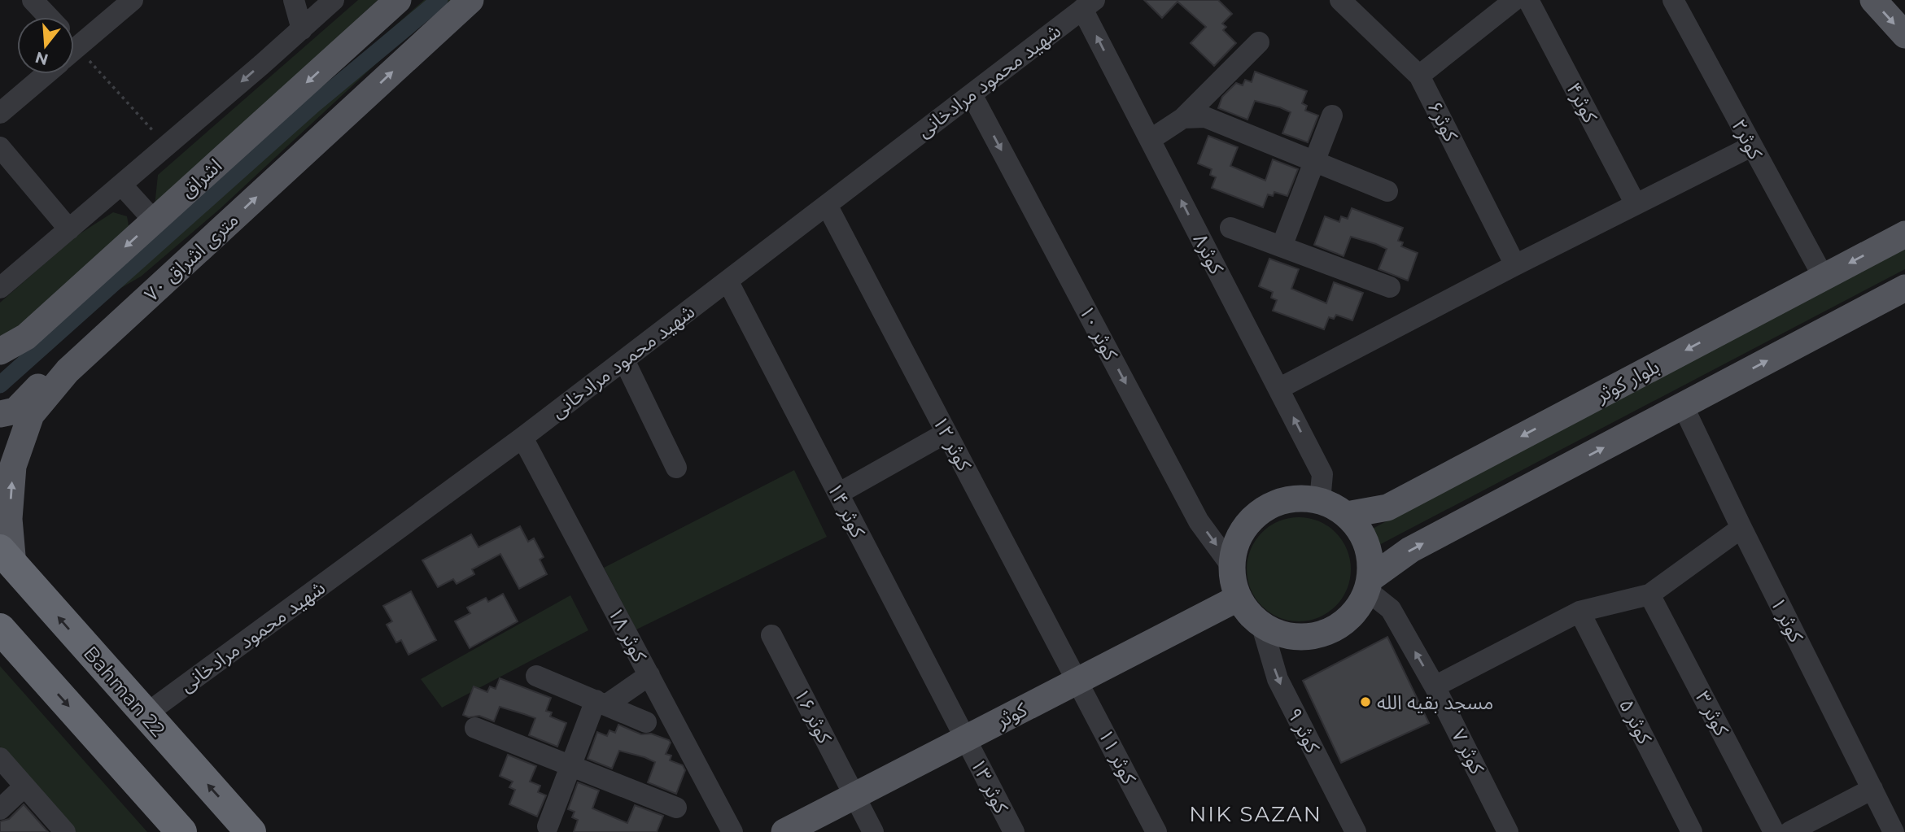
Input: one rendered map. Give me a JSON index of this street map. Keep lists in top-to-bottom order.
{
  "streets": {
    "highway": ["Bahman 22"],
    "main road": [
      "اشراق",
      "۷۰ متری اشراق",
      "بلوار کوثر",
      "کوثر"
    ],
    "street": [
      "شهید محمود مرادخانی",
      "کوثر۴",
      "کوثر۶",
      "کوثر۲",
      "کوثر۸",
      "کوثر ۱۰",
      "کوثر ۱۲",
      "کوثر ۱۴",
      "کوثر ۱",
      "کوثر ۱۸",
      "کوثر ۳",
      "کوثر ۱۶",
      "کوثر ۵",
      "کوثر ۹",
      "کوثر ۷",
      "کوثر ۱۱",
      "کوثر ۱۳"
    ]
  },
  "crossings": [
    ["شهید محمود مرادخانی", "کوثر۸"],
    ["شهید محمود مرادخانی", "کوثر ۱۰"],
    ["شهید محمود مرادخانی", "کوثر ۱۲"],
    ["شهید محمود مرادخانی", "کوثر ۱۴"],
    ["شهید محمود مرادخانی", "کوثر ۱۸"],
    ["شهید محمود مرادخانی", "Bahman 22"],
    ["کوثر۲", "بلوار کوثر"],
    ["کوثر۸", "کوثر ۱۰"],
    ["کوثر۸", "بلوار کوثر"],
    ["کوثر۸", "کوثر"],
    ["کوثر۸", "کوثر ۹"],
    ["کوثر۸", "کوثر ۷"],
    ["۷۰ متری اشراق", "Bahman 22"],
    ["کوثر ۱۰", "بلوار کوثر"],
    ["کوثر ۱۰", "کوثر"],
    ["کوثر ۱۰", "کوثر ۹"],
    ["کوثر ۱۰", "کوثر ۷"],
    ["بلوار کوثر", "کوثر"],
    ["بلوار کوثر", "کوثر ۹"],
    ["بلوار کوثر", "کوثر ۷"],
    ["کوثر ۱۲", "کوثر"],
    ["کوثر ۱۲", "کوثر ۱۱"],
    ["کوثر ۱۴", "کوثر"],
    ["کوثر ۱۴", "کوثر ۱۳"],
    ["کوثر", "کوثر ۱۶"],
    ["کوثر", "کوثر ۹"],
    ["کوثر", "کوثر ۷"],
    ["کوثر", "کوثر ۱۱"],
    ["کوثر", "کوثر ۱۳"],
    ["کوثر ۹", "کوثر ۷"]
  ],
  "one_way": [
    "اشراق",
    "کوثر۸",
    "۷۰ متری اشراق",
    "کوثر ۱۰",
    "کوثر ۹",
    "کوثر ۷"
  ],
  "districts": ["NIK SAZAN"],
  "places": ["مسجد بقیه الله"],
  "north": "bottom"
}
